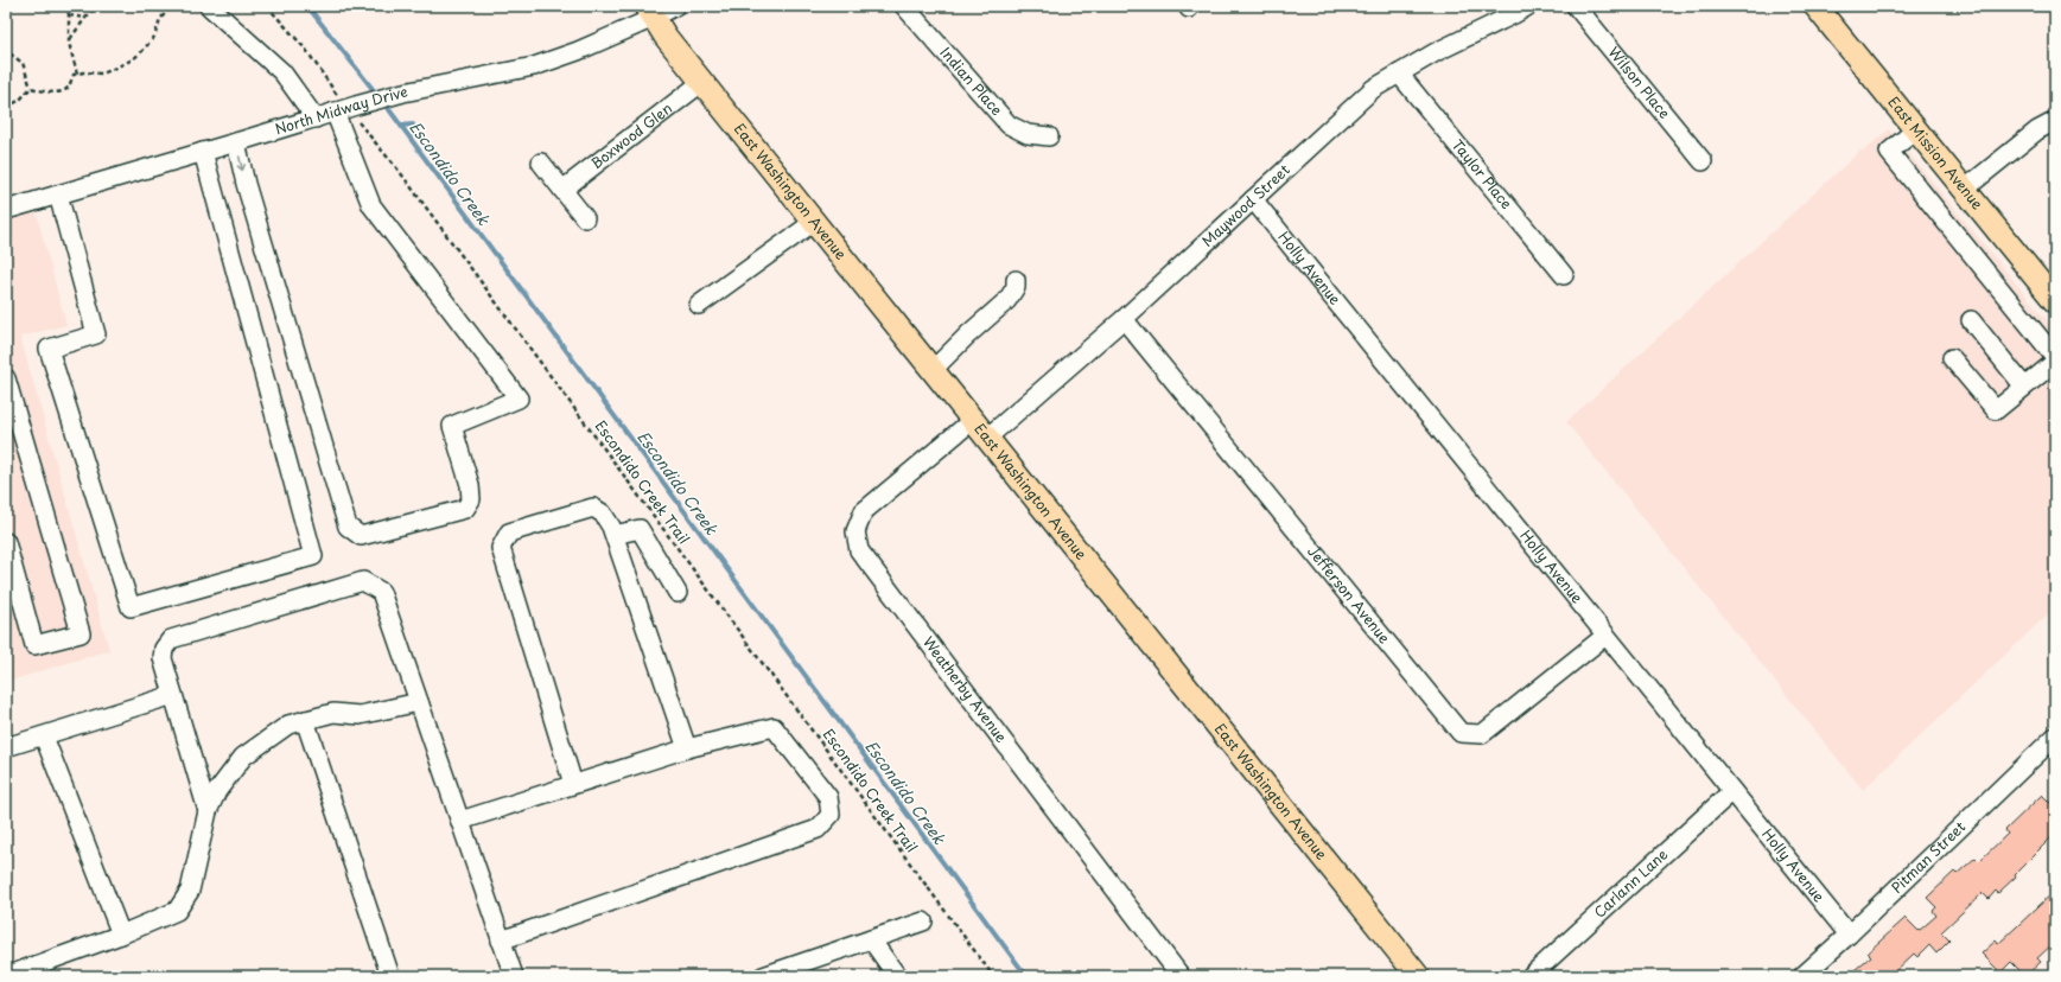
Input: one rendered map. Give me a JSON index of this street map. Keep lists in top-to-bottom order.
{
  "streets": {
    "main road": ["East Mission Avenue", "East Washington Avenue"],
    "street": [
      "Indian Place",
      "Wilson Place",
      "North Midway Drive",
      "Boxwood Glen",
      "Taylor Place",
      "Maywood Street",
      "Holly Avenue",
      "Jefferson Avenue",
      "Weatherby Avenue",
      "Pitman Street",
      "Carlann Lane"
    ],
    "path": ["Escondido Creek Trail"]
  },
  "crossings": [
    ["North Midway Drive", "East Washington Avenue"],
    ["North Midway Drive", "Escondido Creek Trail"],
    ["Boxwood Glen", "East Washington Avenue"],
    ["Taylor Place", "Maywood Street"],
    ["East Washington Avenue", "Maywood Street"],
    ["East Washington Avenue", "Weatherby Avenue"],
    ["Maywood Street", "Holly Avenue"],
    ["Maywood Street", "Jefferson Avenue"],
    ["Maywood Street", "Weatherby Avenue"],
    ["Holly Avenue", "Jefferson Avenue"],
    ["Holly Avenue", "Pitman Street"],
    ["Holly Avenue", "Carlann Lane"]
  ],
  "water": ["Escondido Creek"]
}
